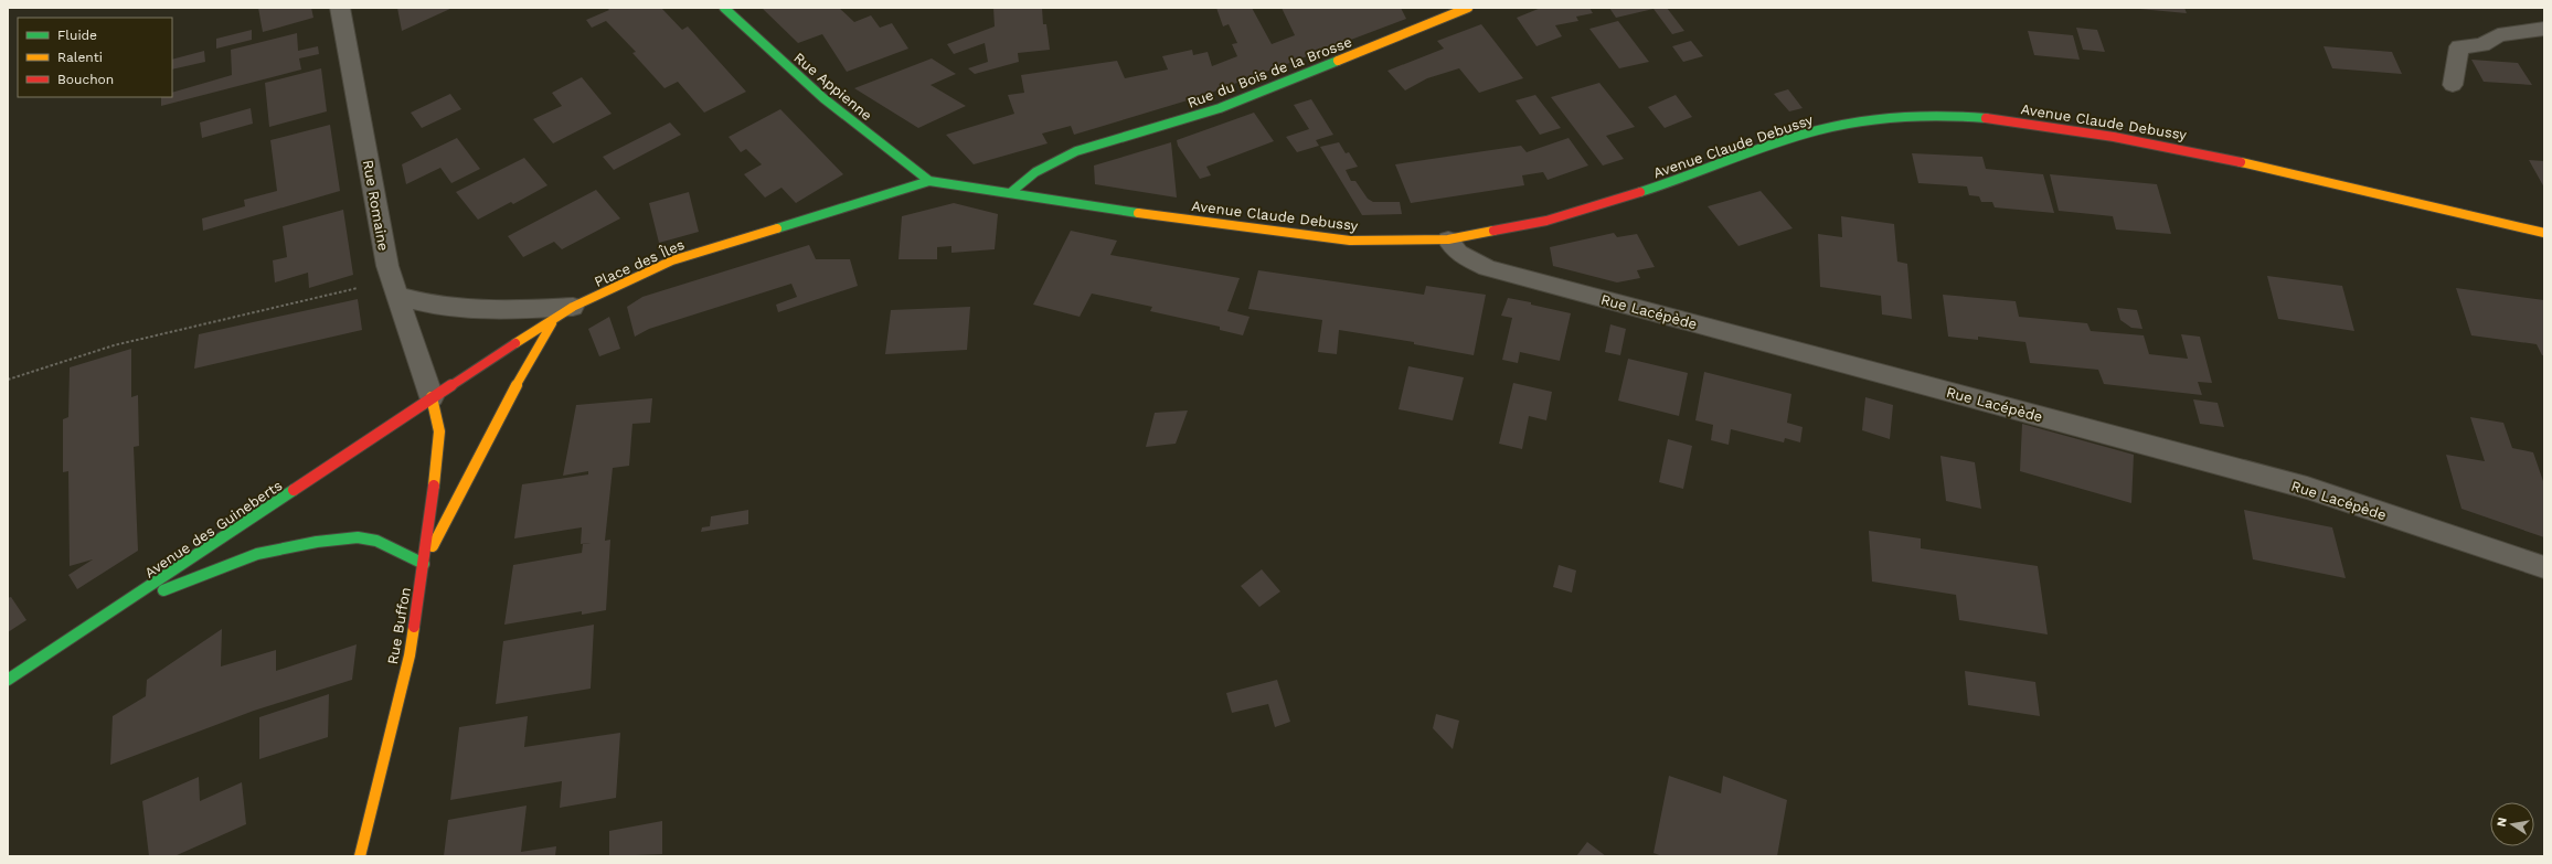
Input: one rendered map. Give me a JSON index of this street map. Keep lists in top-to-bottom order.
{
  "streets": {
    "main road": [
      "Rue du Bois de la Brosse",
      "Rue Appienne",
      "Avenue Claude Debussy",
      "Place des Îles",
      "Avenue des Guineberts",
      "Rue Buffon"
    ],
    "street": ["Rue Romaine", "Rue Lacépède"]
  },
  "crossings": [
    ["Rue du Bois de la Brosse", "Avenue Claude Debussy"],
    ["Rue Appienne", "Avenue Claude Debussy"],
    ["Rue Appienne", "Place des Îles"],
    ["Avenue Claude Debussy", "Place des Îles"],
    ["Avenue Claude Debussy", "Rue Lacépède"],
    ["Rue Romaine", "Place des Îles"],
    ["Rue Romaine", "Avenue des Guineberts"],
    ["Rue Romaine", "Rue Buffon"],
    ["Place des Îles", "Avenue des Guineberts"],
    ["Place des Îles", "Rue Buffon"],
    ["Avenue des Guineberts", "Rue Buffon"]
  ],
  "legend": ["Fluide", "Ralenti", "Bouchon"],
  "north": "left"
}
